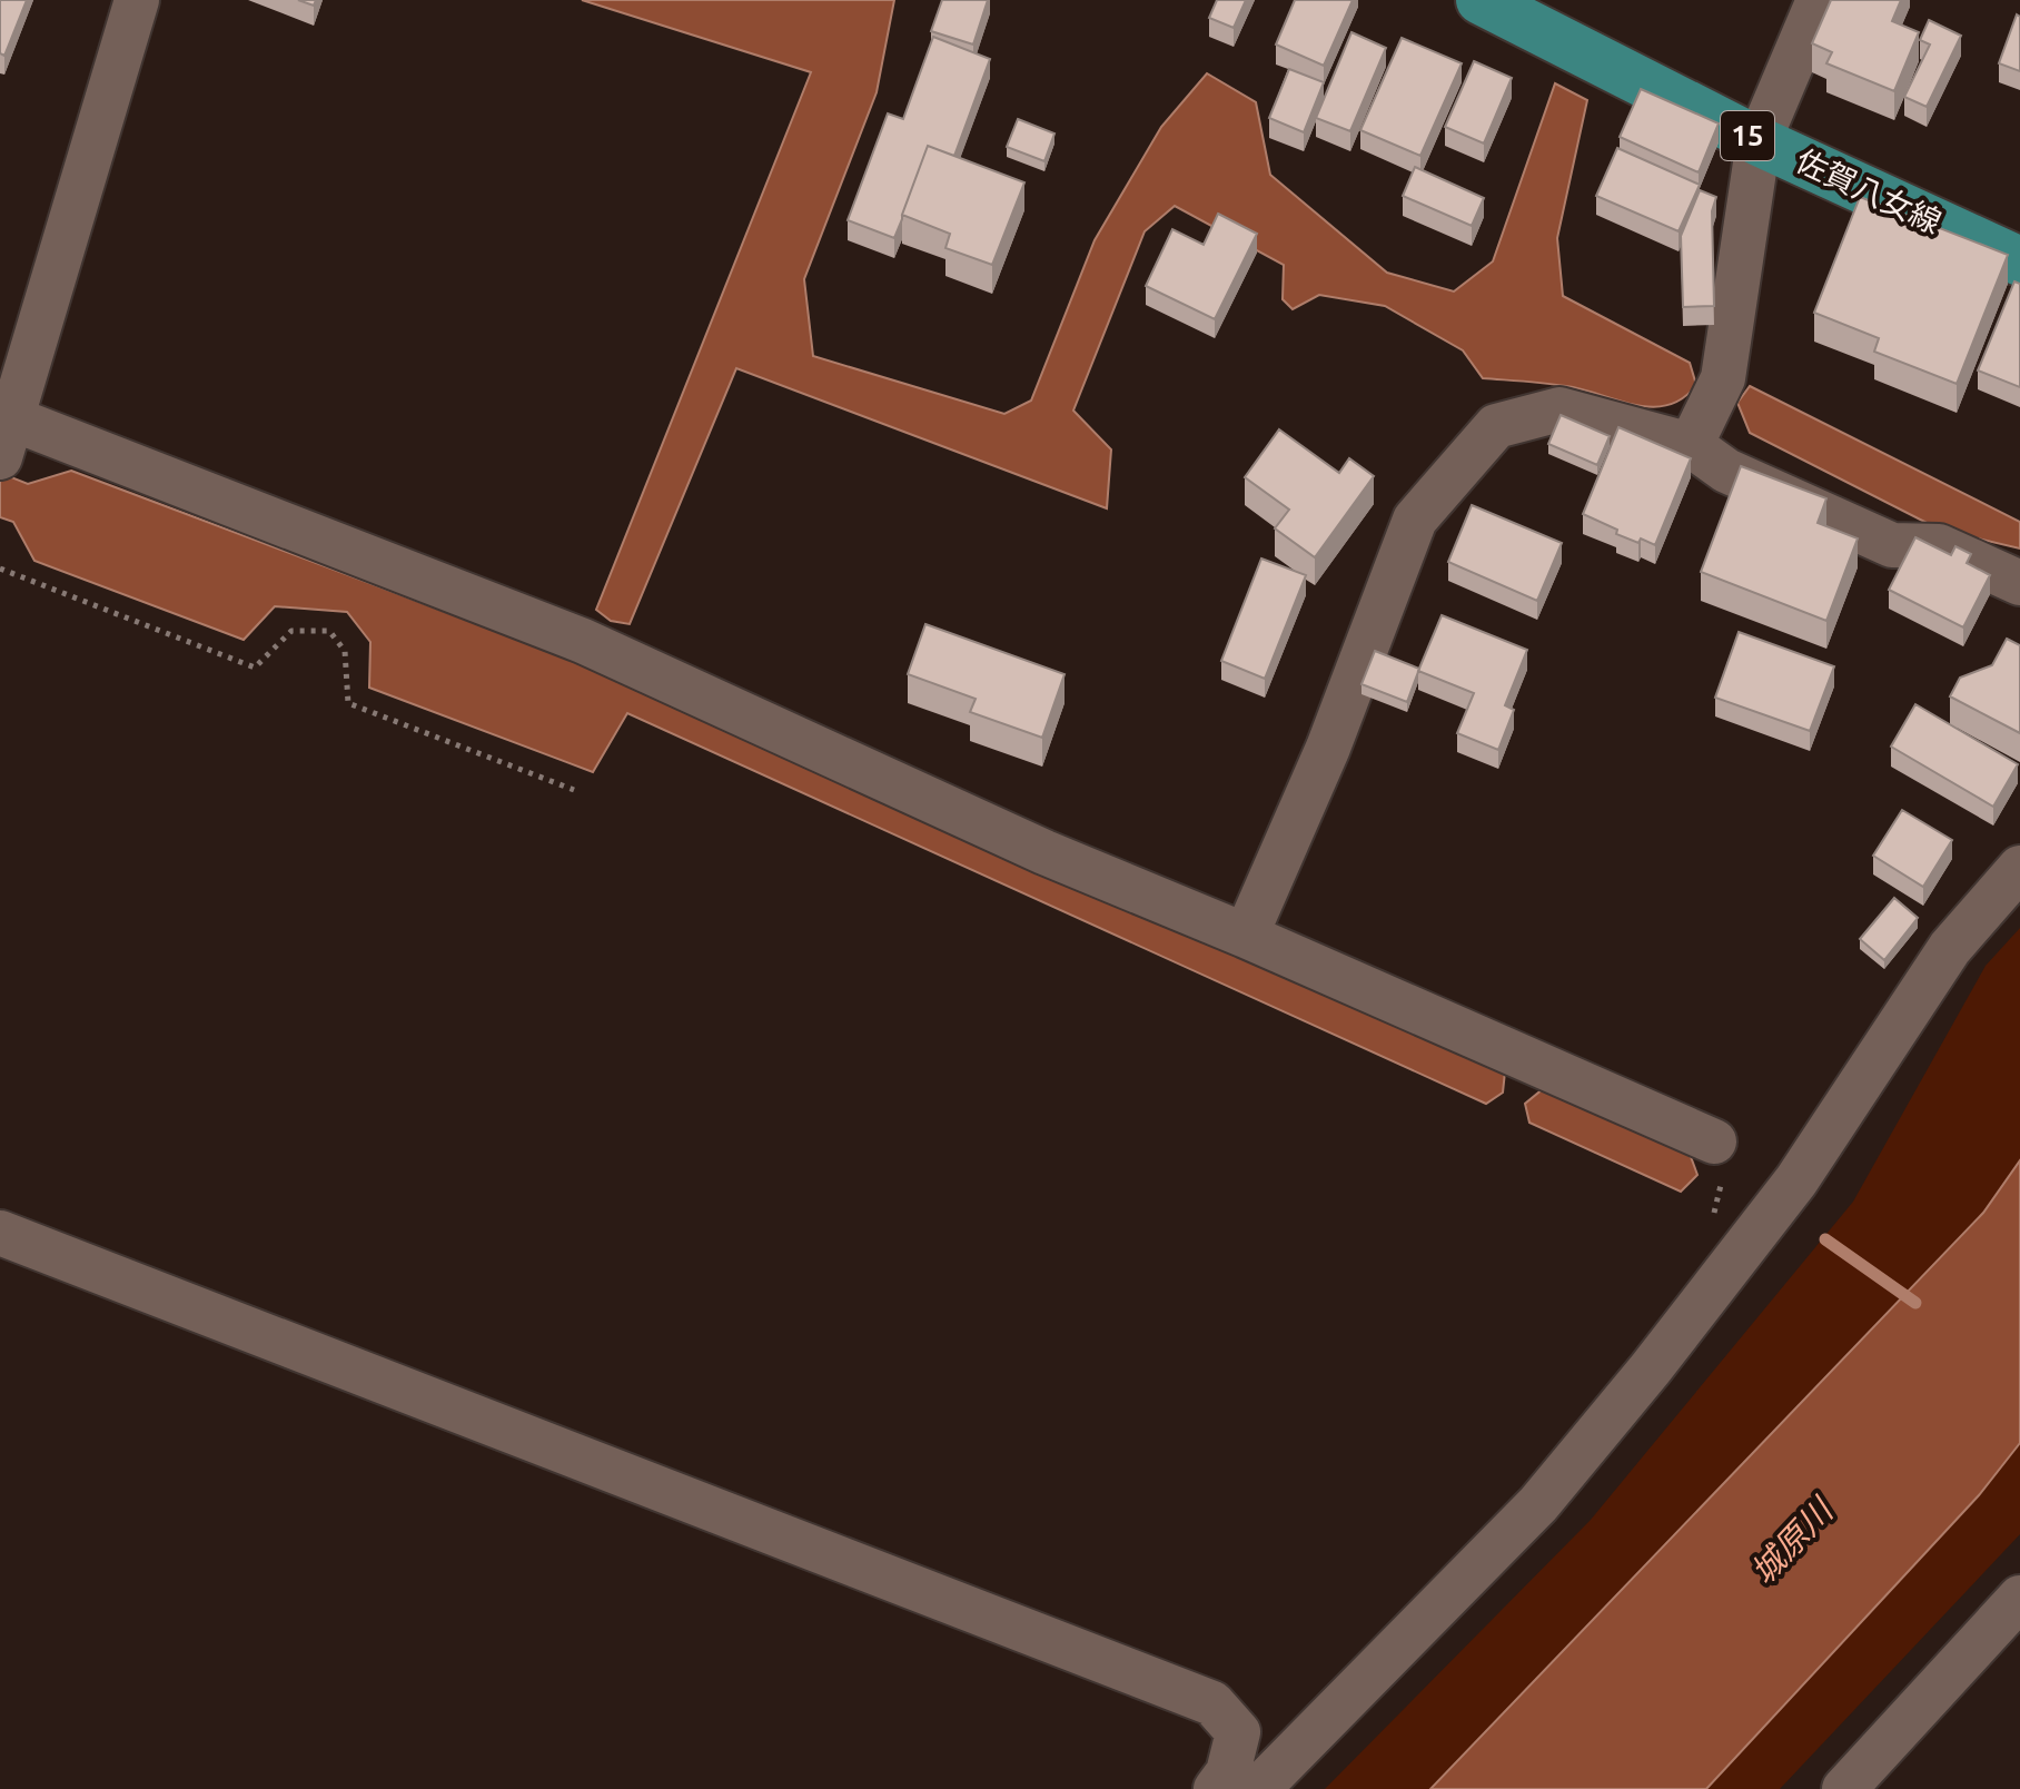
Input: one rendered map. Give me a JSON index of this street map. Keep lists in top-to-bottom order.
{
  "streets": {
    "main road": ["15", "佐賀八女線"]
  },
  "water": ["城原川"]
}
